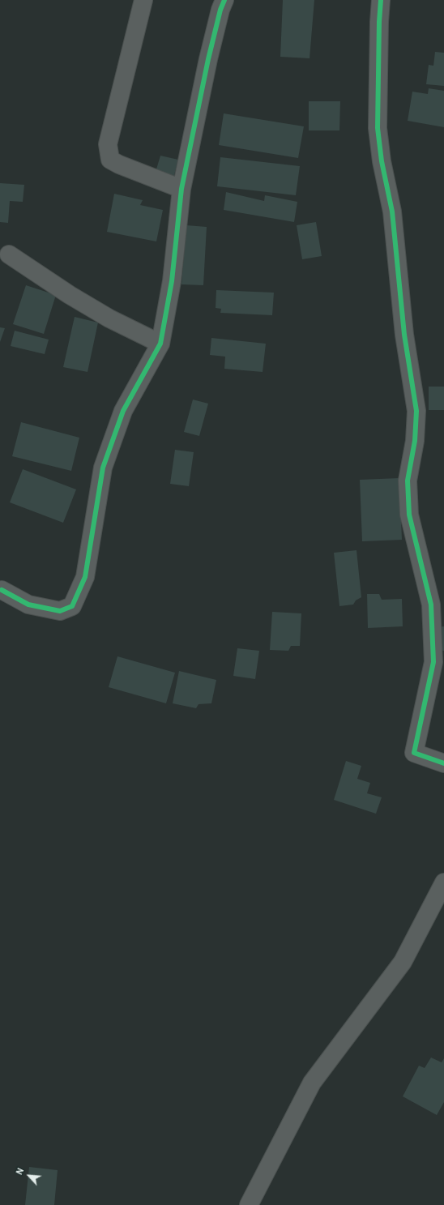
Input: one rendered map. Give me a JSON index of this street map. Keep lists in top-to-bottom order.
{
  "north": "top left"
}
